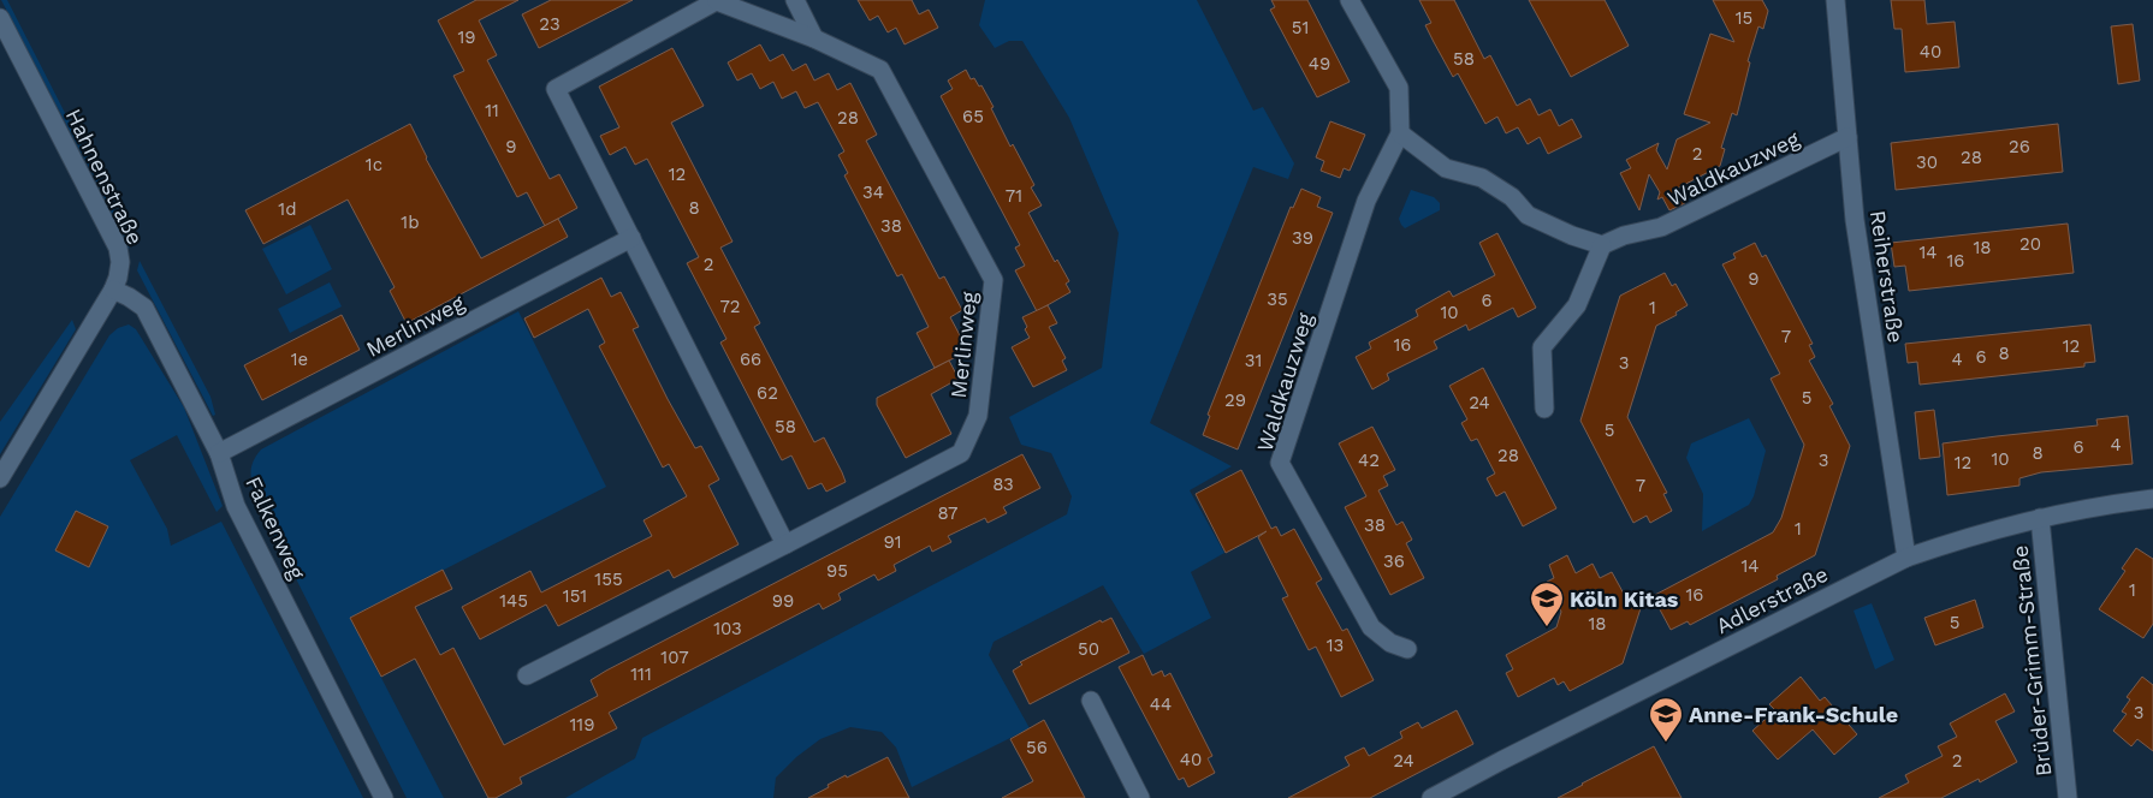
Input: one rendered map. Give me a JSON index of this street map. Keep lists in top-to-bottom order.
{
  "streets": {
    "street": [
      "Waldkauzweg",
      "Hahnenstraße",
      "Reiherstraße",
      "Merlinweg",
      "Falkenweg",
      "Adlerstraße",
      "Brüder-Grimm-Straße"
    ]
  },
  "crossings": [
    ["Waldkauzweg", "Reiherstraße"],
    ["Hahnenstraße", "Falkenweg"],
    ["Reiherstraße", "Adlerstraße"],
    ["Merlinweg", "Falkenweg"],
    ["Adlerstraße", "Brüder-Grimm-Straße"]
  ],
  "places": {
    "school or university": ["Köln Kitas", "Anne-Frank-Schule"]
  },
  "house_numbers": [
    "15",
    "23",
    "51",
    "19",
    "40",
    "58",
    "49",
    "11",
    "65",
    "28",
    "9",
    "26",
    "2",
    "28",
    "30",
    "1c",
    "12",
    "34",
    "71",
    "8",
    "1d",
    "1b",
    "38",
    "39",
    "20",
    "18",
    "14",
    "16",
    "2",
    "9",
    "35",
    "6",
    "72",
    "1",
    "10",
    "7",
    "16",
    "12",
    "8",
    "6",
    "1e",
    "66",
    "4",
    "31",
    "3",
    "62",
    "5",
    "29",
    "24",
    "58",
    "5",
    "4",
    "6",
    "8",
    "28",
    "10",
    "42",
    "3",
    "12",
    "83",
    "7",
    "87",
    "38",
    "1",
    "91",
    "36",
    "14",
    "95",
    "155",
    "1",
    "16",
    "151",
    "145",
    "99",
    "5",
    "18",
    "103",
    "13",
    "50",
    "107",
    "111",
    "44",
    "3",
    "119",
    "56",
    "40",
    "24",
    "2"
  ]
}
